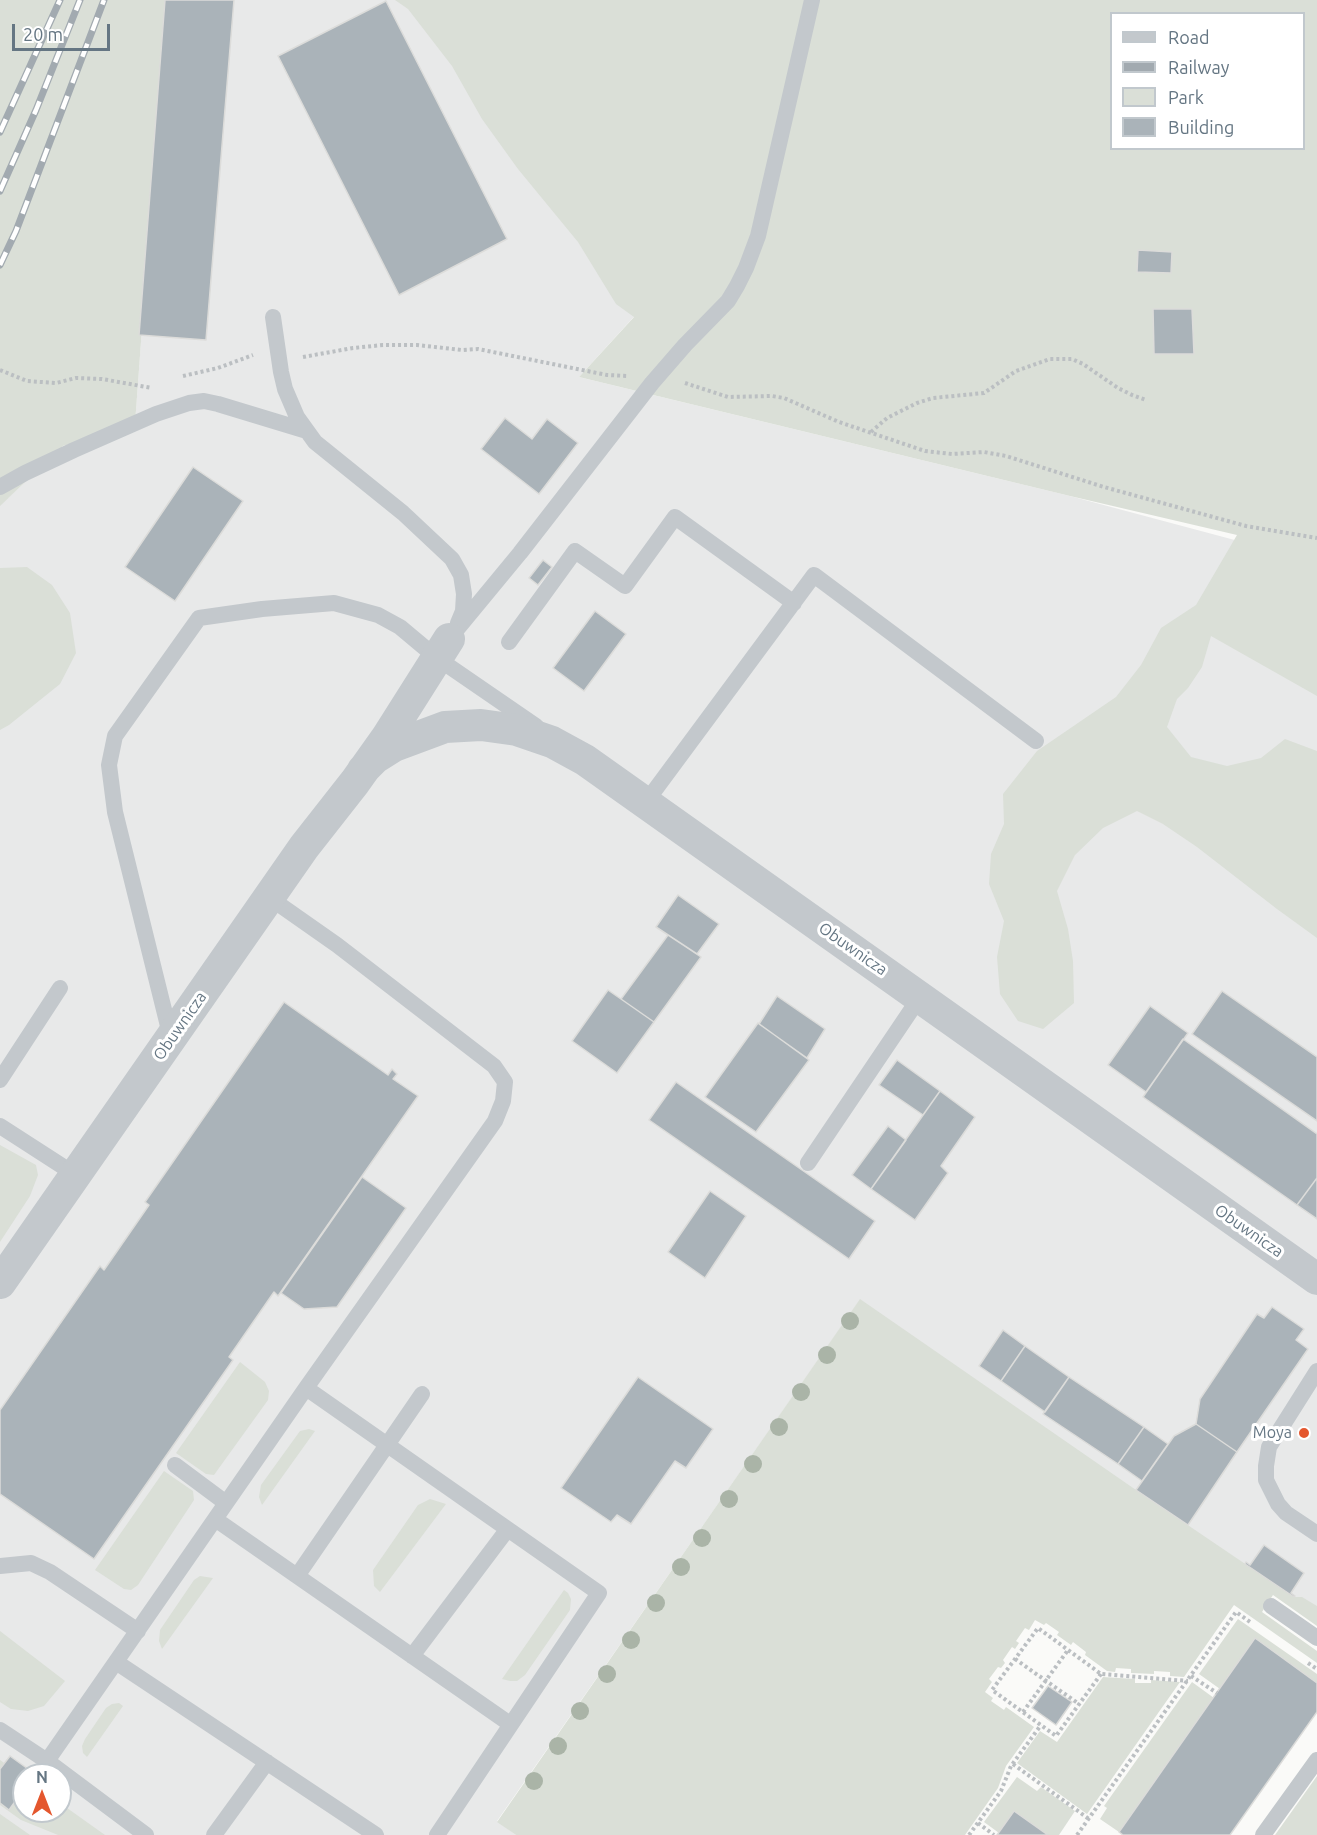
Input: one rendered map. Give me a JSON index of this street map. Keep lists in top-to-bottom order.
{
  "streets": {
    "street": ["Obuwnicza"]
  },
  "places": ["Moya"],
  "legend": [
    "Road",
    "Railway",
    "Park",
    "Building"
  ],
  "scale_bar": "20 m",
  "north": "top"
}
